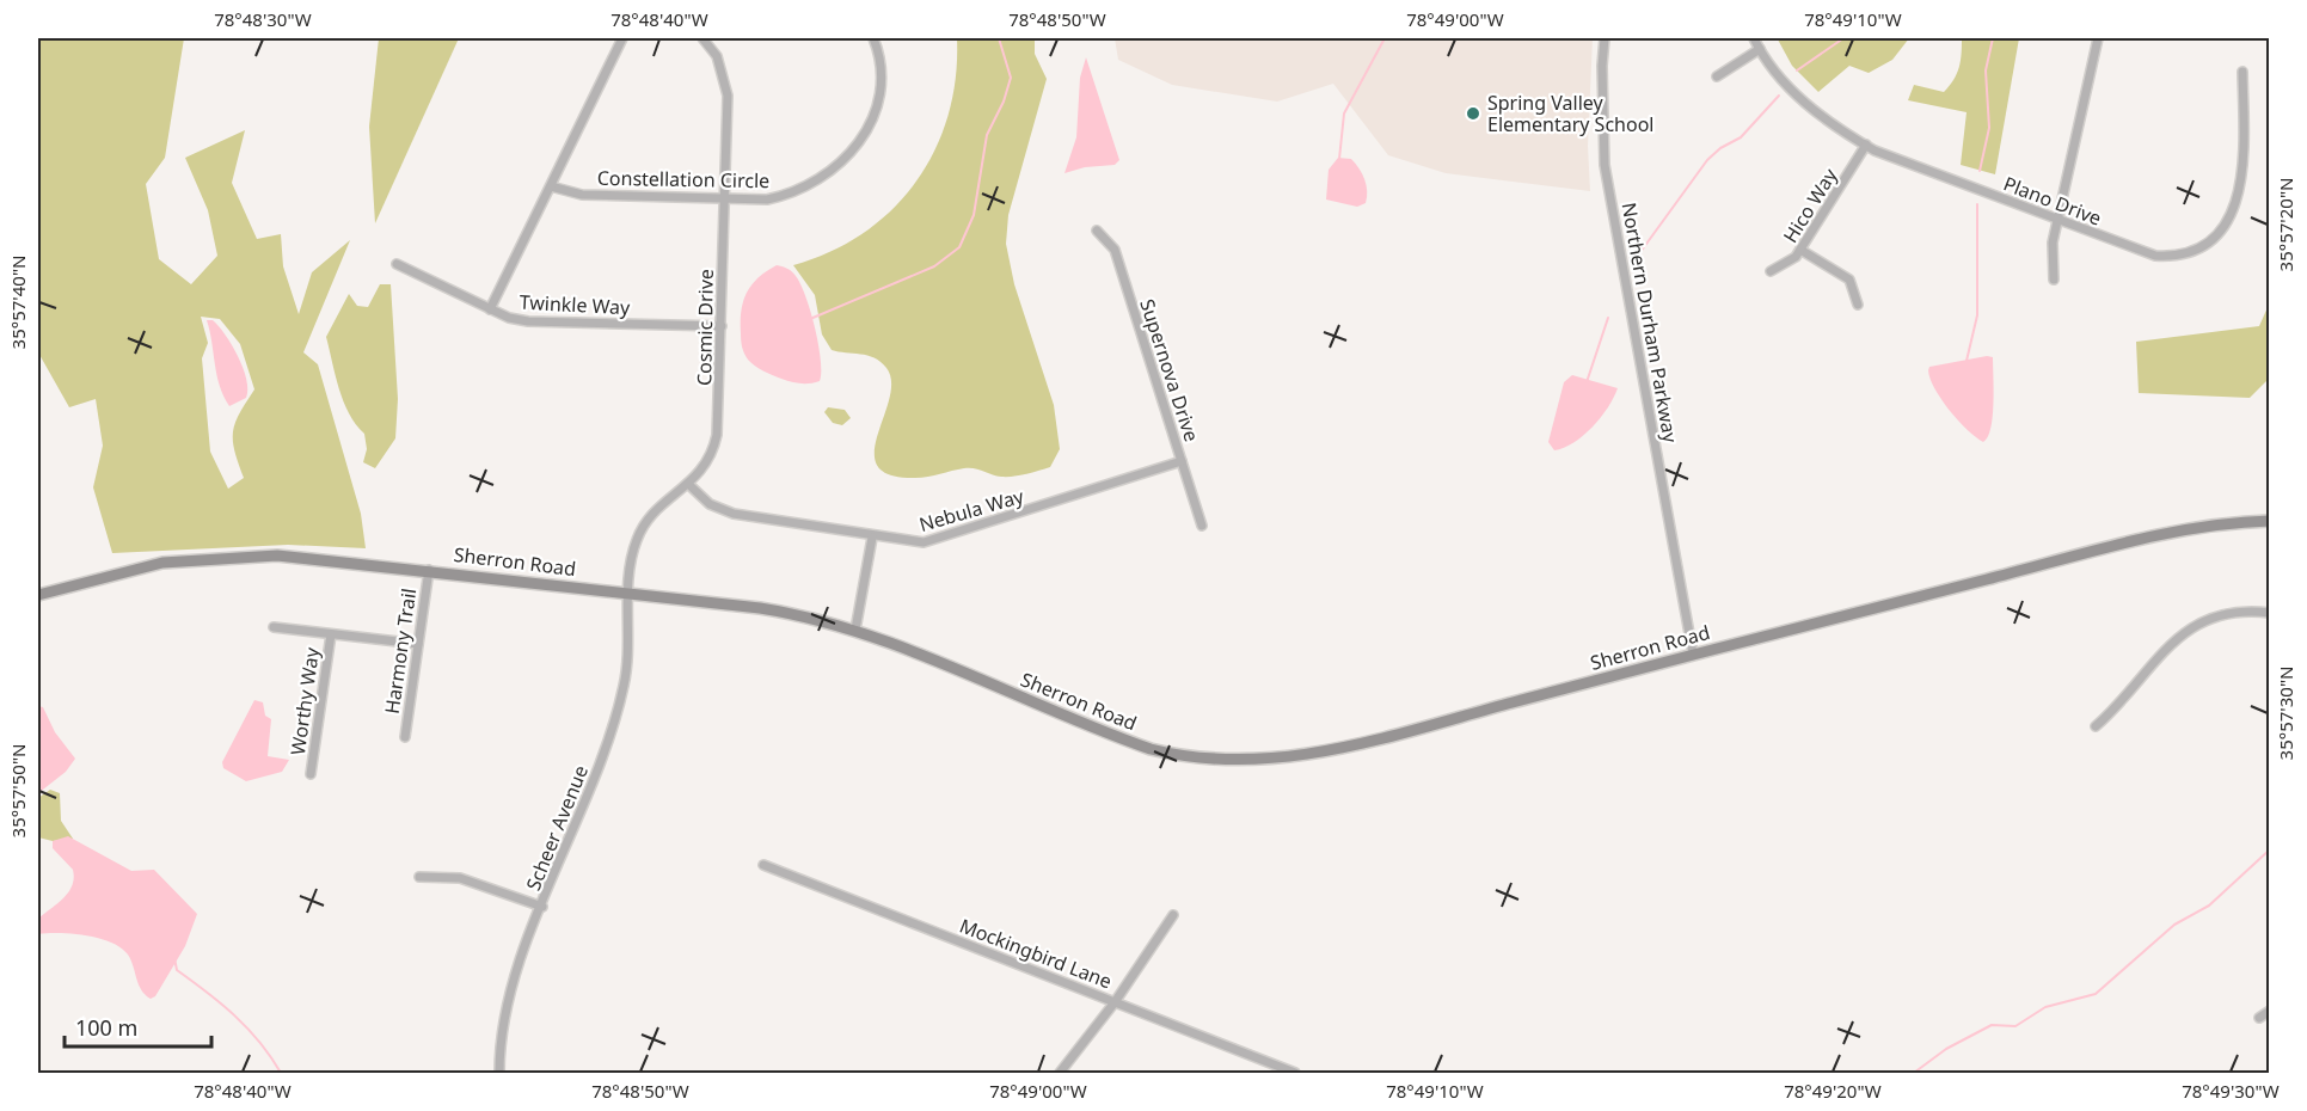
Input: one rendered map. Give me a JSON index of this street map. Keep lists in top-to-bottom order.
{
  "streets": {
    "main road": ["Sherron Road"],
    "street": [
      "Constellation Circle",
      "Plano Drive",
      "Hico Way",
      "Twinkle Way",
      "Northern Durham Parkway",
      "Cosmic Drive",
      "Supernova Drive",
      "Nebula Way",
      "Harmony Trail",
      "Worthy Way",
      "Scheer Avenue",
      "Mockingbird Lane"
    ]
  },
  "crossings": [
    ["Constellation Circle", "Cosmic Drive"],
    ["Plano Drive", "Hico Way"],
    ["Twinkle Way", "Cosmic Drive"],
    ["Northern Durham Parkway", "Sherron Road"],
    ["Cosmic Drive", "Nebula Way"],
    ["Cosmic Drive", "Sherron Road"],
    ["Cosmic Drive", "Scheer Avenue"],
    ["Supernova Drive", "Nebula Way"],
    ["Sherron Road", "Harmony Trail"],
    ["Sherron Road", "Scheer Avenue"]
  ],
  "places": ["Spring Valley Elementary School"],
  "scale_bar": "100 m",
  "coordinates": [
    "78°48'30\"W",
    "78°48'40\"W",
    "78°48'50\"W",
    "78°49'00\"W",
    "78°49'10\"W",
    "35°57'20\"N",
    "35°57'40\"N",
    "35°57'30\"N",
    "35°57'50\"N",
    "78°49'20\"W",
    "78°49'30\"W"
  ]
}
